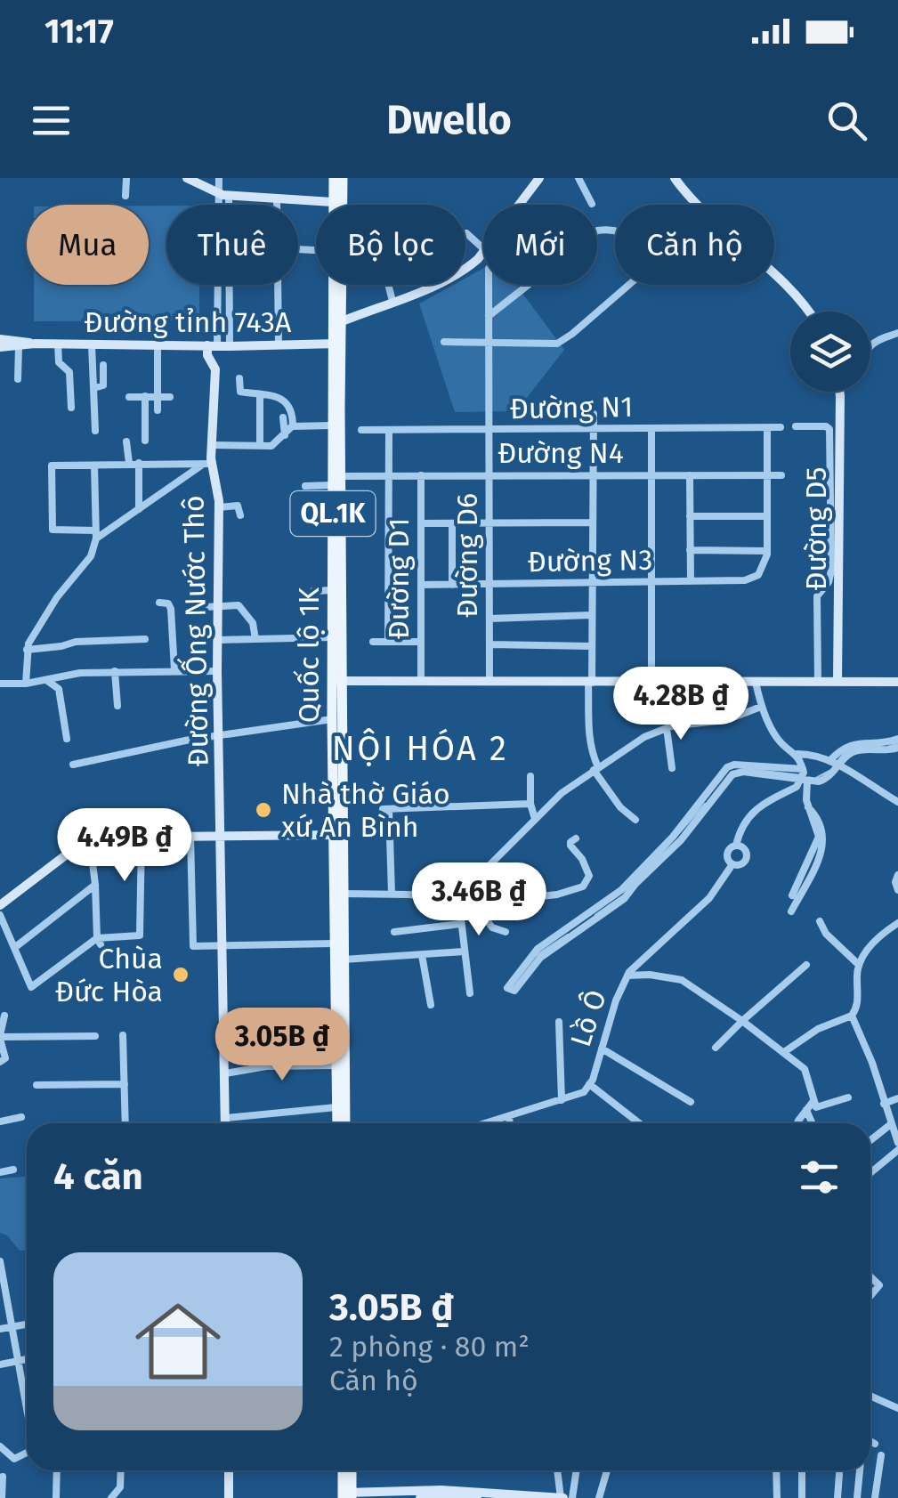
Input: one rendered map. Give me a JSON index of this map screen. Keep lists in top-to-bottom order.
{
  "streets": {
    "main road": ["QL.1K", "Quốc lộ 1K"],
    "street": [
      "Đường tỉnh 743A",
      "Đường N1",
      "Đường N4",
      "Đường D5",
      "Đường D6",
      "Đường N3",
      "Đường D1",
      "Đường Ống Nước Thô",
      "Lồ Ô"
    ]
  },
  "crossings": [
    ["Đường tỉnh 743A", "Đường Ống Nước Thô"],
    ["Đường tỉnh 743A", "Quốc lộ 1K"],
    ["Đường N1", "Đường D6"],
    ["Đường N4", "Đường D6"],
    ["Đường N4", "Đường D1"],
    ["Đường N4", "Quốc lộ 1K"],
    ["Đường D6", "Đường N3"],
    ["Đường N3", "Đường D1"]
  ],
  "districts": ["NỘI HÓA 2"],
  "places": ["Nhà thờ Giáo xứ An Bình", "Chùa Đức Hòa"],
  "page": {
    "status": "11:17",
    "header": "Dwello",
    "chip": [
      "Mua",
      "Thuê",
      "Bộ lọc",
      "Mới",
      "Căn hộ"
    ],
    "price": [
      "4.28B ₫",
      "4.49B ₫",
      "3.46B ₫",
      "3.05B ₫"
    ],
    "heading": "4 căn",
    "list": [
      {
        "name": "3.05B ₫",
        "note": "2 phòng · 80 m² · Căn hộ"
      }
    ]
  }
}
